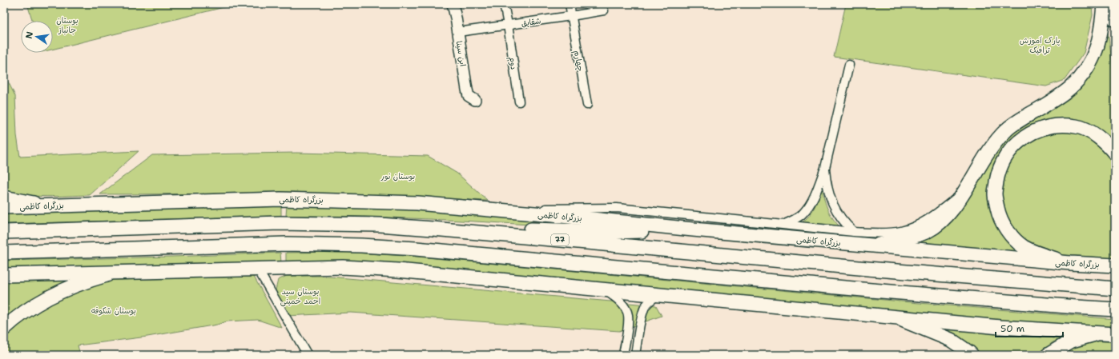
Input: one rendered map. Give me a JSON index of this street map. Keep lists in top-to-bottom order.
{
  "streets": {
    "main road": ["بزرگراه کاظمی", "77"],
    "street": [
      "شقایق",
      "ابن سینا",
      "چهارم",
      "دوم"
    ]
  },
  "crossings": [
    ["شقایق", "ابن سینا"],
    ["شقایق", "چهارم"],
    ["شقایق", "دوم"]
  ],
  "parks": [
    "بوستان جانباز",
    "پارک آموزش ترافیک",
    "بوستان نور",
    "بوستان سید احمد خمینی",
    "بوستان شکوفه"
  ],
  "scale_bar": "50 m",
  "north": "left"
}
